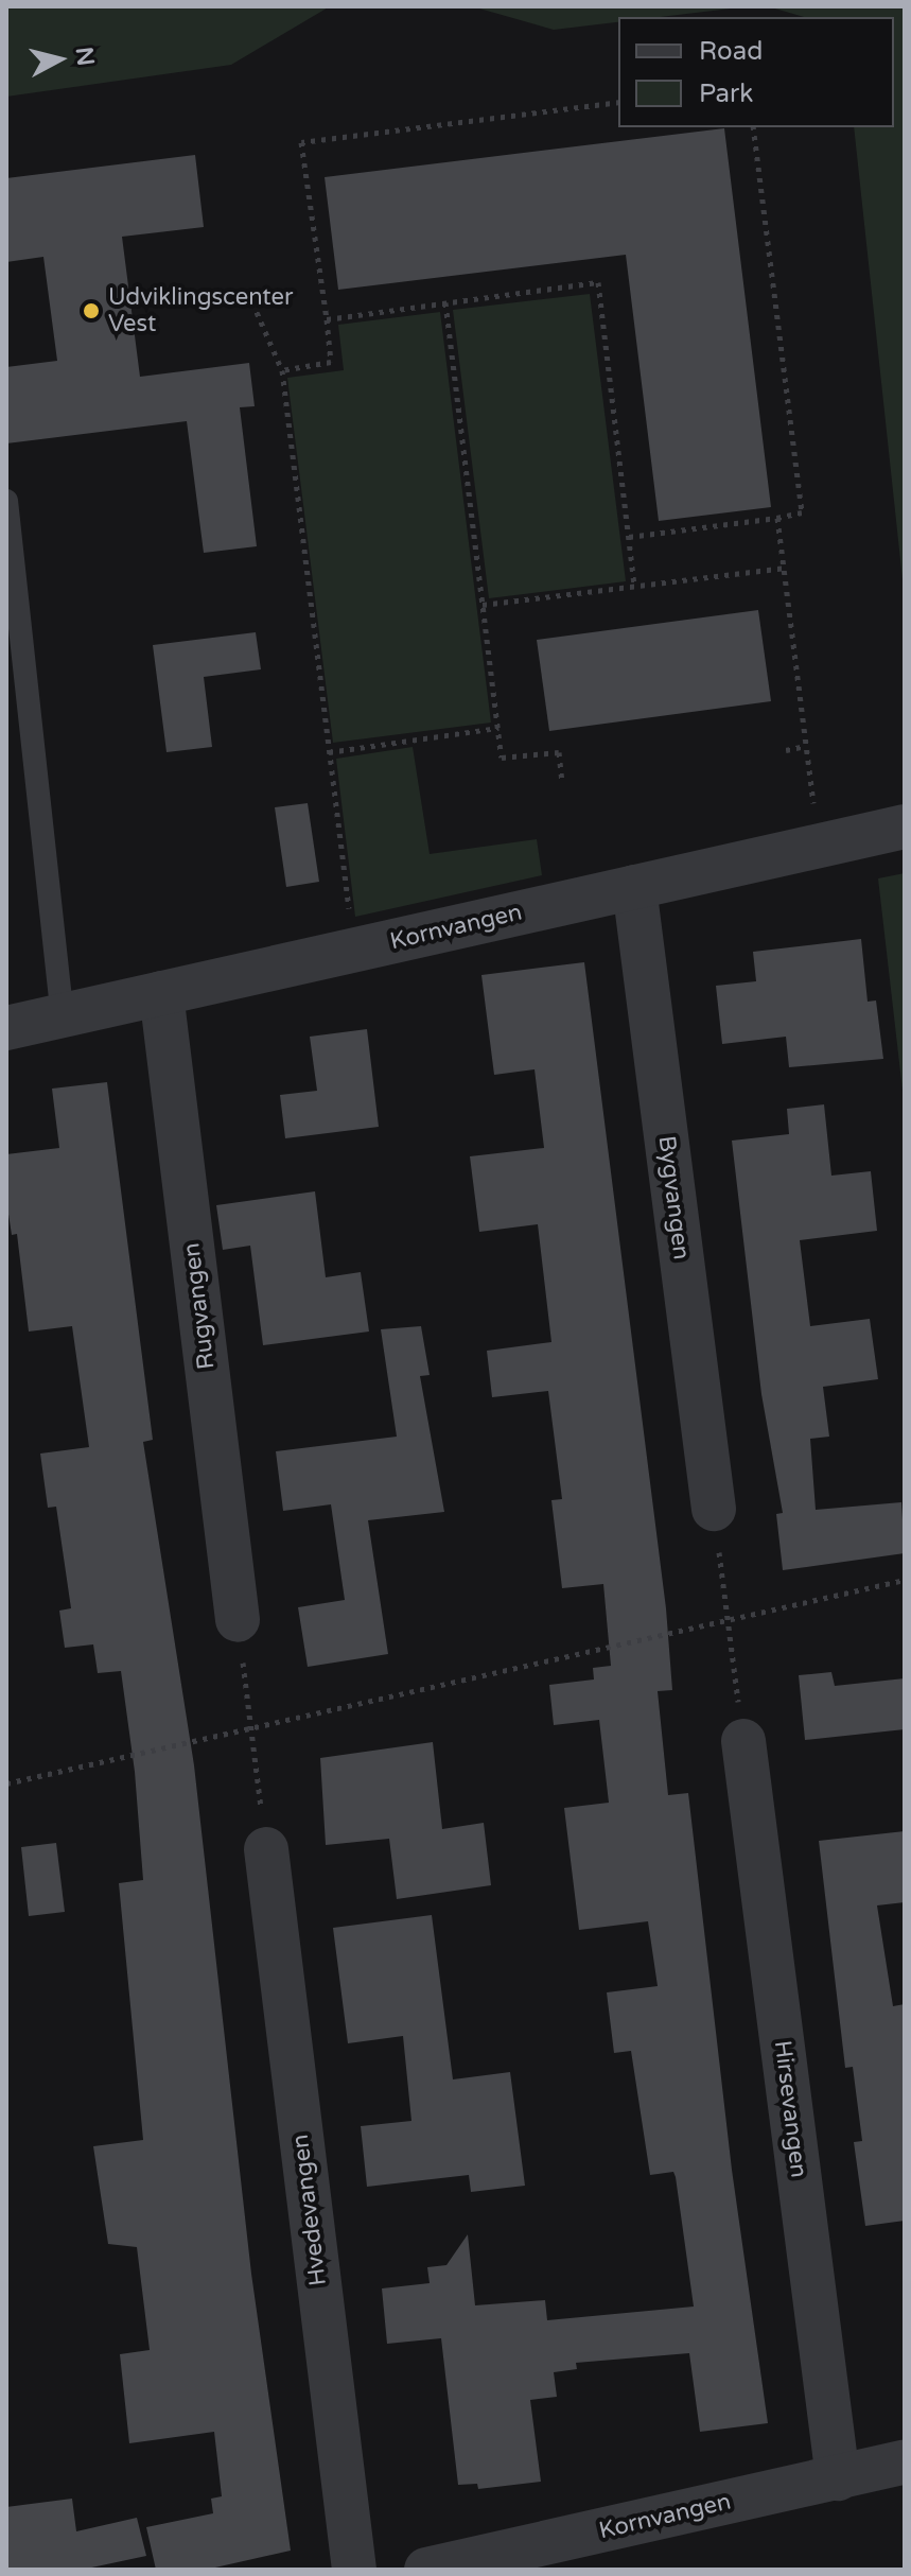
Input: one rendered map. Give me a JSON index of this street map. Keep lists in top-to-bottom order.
{
  "streets": {
    "street": [
      "Kornvangen",
      "Bygvangen",
      "Rugvangen",
      "Hirsevangen",
      "Hvedevangen"
    ]
  },
  "crossings": [
    ["Kornvangen", "Bygvangen"],
    ["Kornvangen", "Rugvangen"],
    ["Kornvangen", "Hirsevangen"]
  ],
  "places": ["Udviklingscenter Vest"],
  "legend": ["Road", "Park"],
  "north": "right"
}
